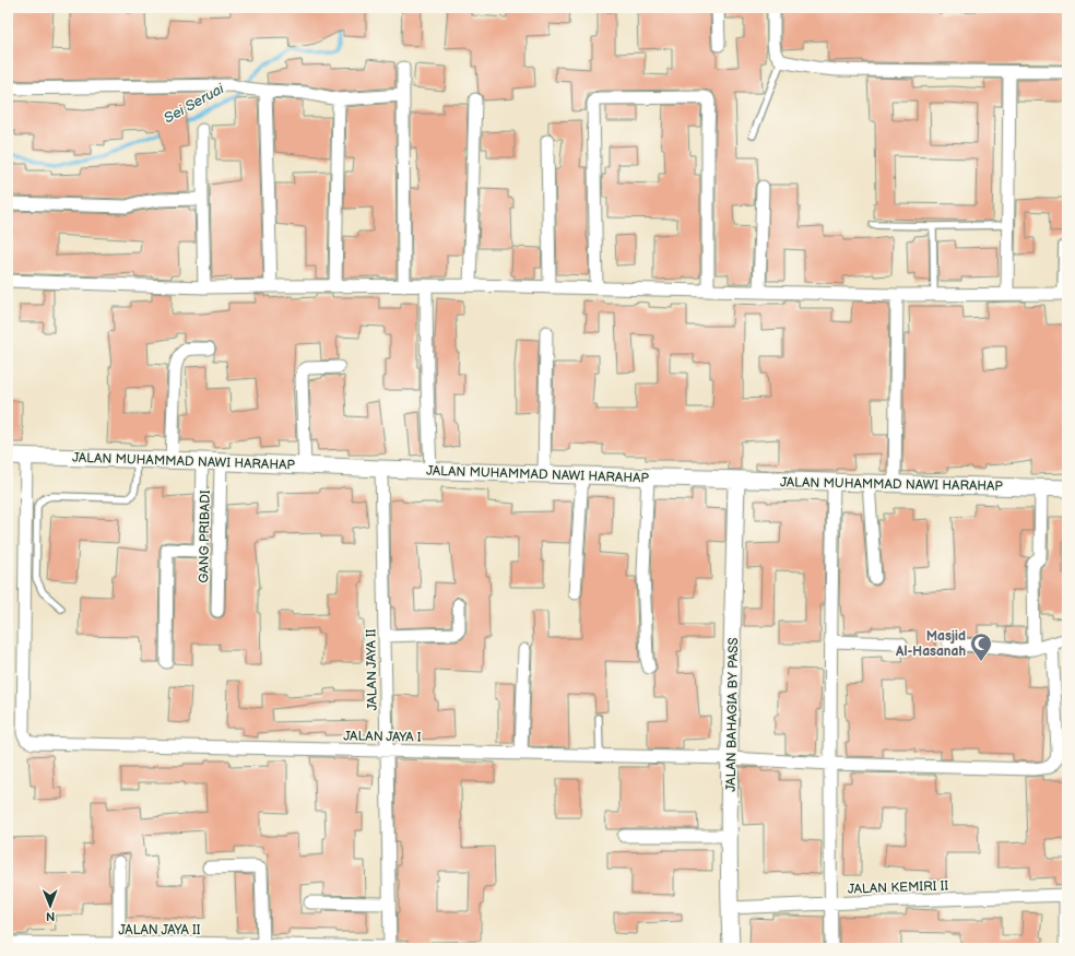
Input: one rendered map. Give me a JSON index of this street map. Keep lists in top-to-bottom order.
{
  "streets": {
    "main road": ["JALAN MUHAMMAD NAWI HARAHAP", "JALAN BAHAGIA BY PASS"],
    "street": [
      "GANG PRIBADI",
      "JALAN JAYA II",
      "JALAN JAYA I",
      "JALAN KEMIRI II"
    ]
  },
  "crossings": [
    ["JALAN MUHAMMAD NAWI HARAHAP", "GANG PRIBADI"],
    ["JALAN MUHAMMAD NAWI HARAHAP", "JALAN JAYA II"],
    ["JALAN MUHAMMAD NAWI HARAHAP", "JALAN BAHAGIA BY PASS"],
    ["JALAN MUHAMMAD NAWI HARAHAP", "JALAN JAYA I"],
    ["JALAN JAYA II", "JALAN JAYA I"],
    ["JALAN BAHAGIA BY PASS", "JALAN JAYA I"],
    ["JALAN BAHAGIA BY PASS", "JALAN KEMIRI II"]
  ],
  "water": ["Sei Seruai"],
  "places": {
    "mosque": ["Masjid Al-Hasanah"]
  },
  "north": "bottom"
}
